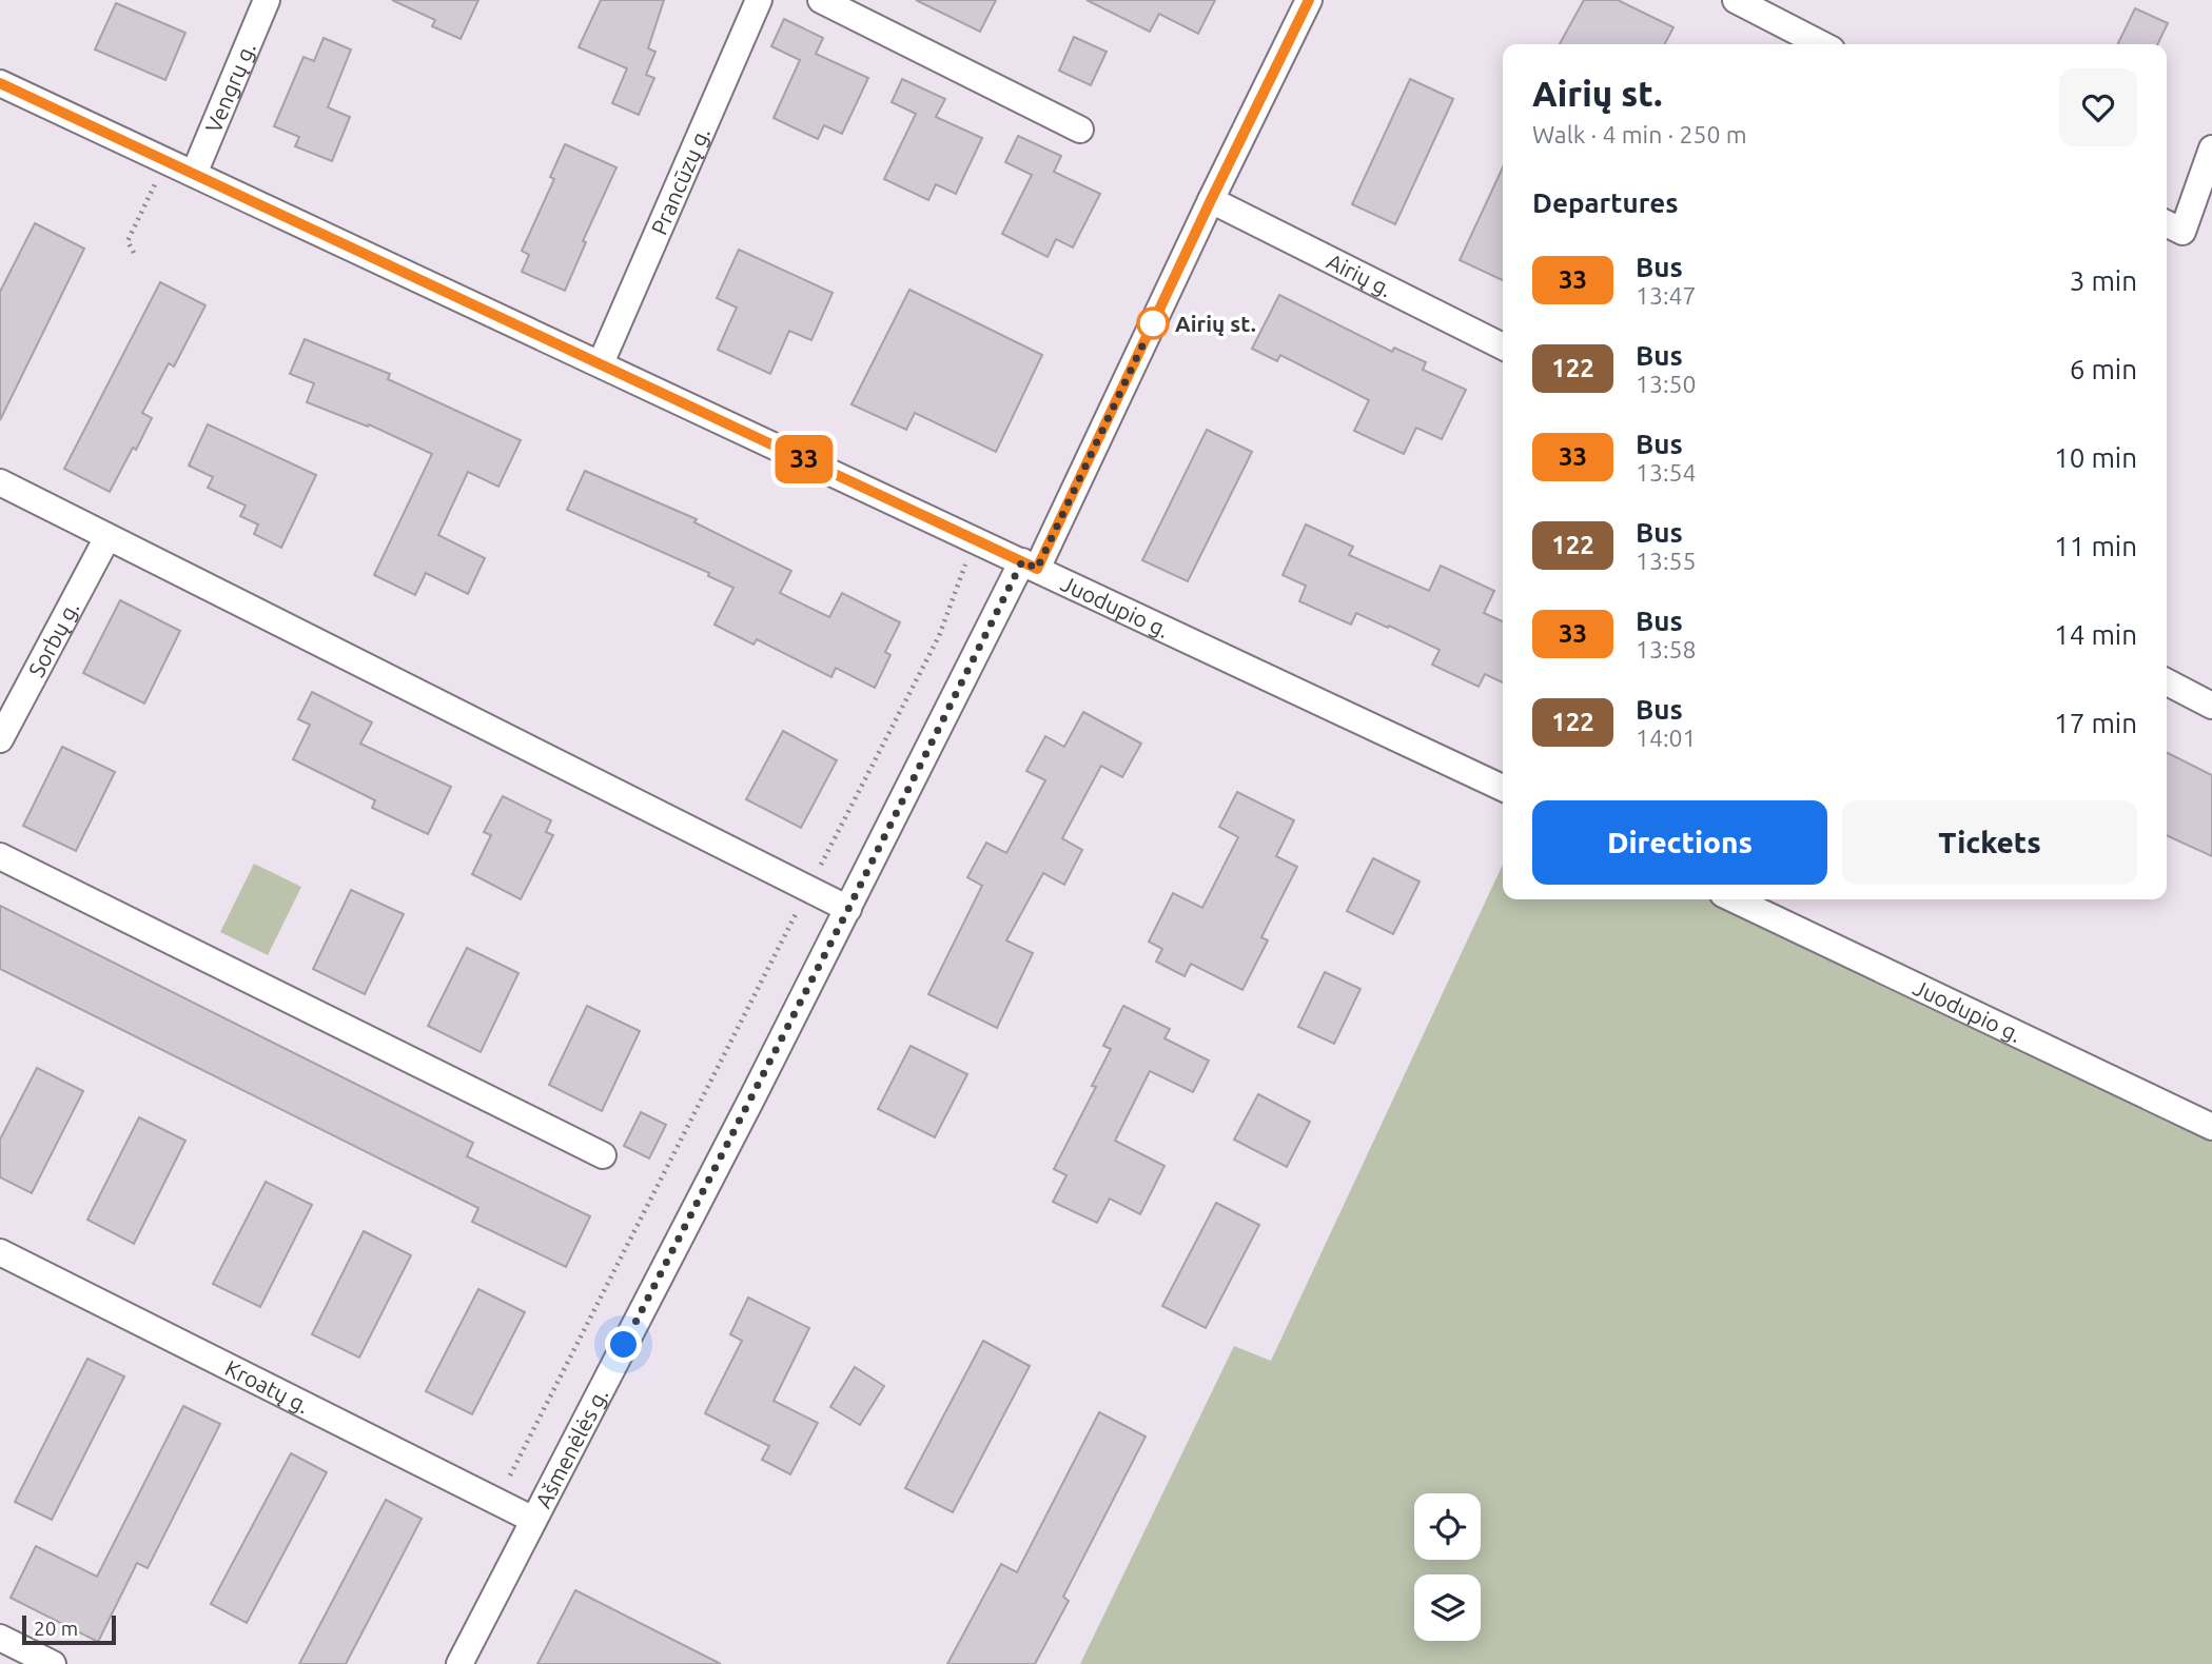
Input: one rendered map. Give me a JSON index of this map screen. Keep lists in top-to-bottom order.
{
  "streets": {
    "street": [
      "Vengrų g.",
      "Prancūzų g.",
      "Airių g.",
      "Juodupio g.",
      "Sorbų g.",
      "Kroatų g.",
      "Ašmenėlės g."
    ]
  },
  "crossings": [
    ["Vengrų g.", "Juodupio g."],
    ["Prancūzų g.", "Juodupio g."],
    ["Airių g.", "Ašmenėlės g."],
    ["Juodupio g.", "Ašmenėlės g."],
    ["Kroatų g.", "Ašmenėlės g."]
  ],
  "places": ["Airių st."],
  "lines": ["bus line 33"],
  "scale_bar": "20 m",
  "page": {
    "on_map": "33",
    "heading": [
      ["Airių st.", "Walk · 4 min · 250 m"],
      "Departures"
    ],
    "list": [
      {
        "mark": "33",
        "name": "Bus",
        "note": "13:47",
        "value": "3 min"
      },
      {
        "mark": "122",
        "name": "Bus",
        "note": "13:50",
        "value": "6 min"
      },
      {
        "mark": "33",
        "name": "Bus",
        "note": "13:54",
        "value": "10 min"
      },
      {
        "mark": "122",
        "name": "Bus",
        "note": "13:55",
        "value": "11 min"
      },
      {
        "mark": "33",
        "name": "Bus",
        "note": "13:58",
        "value": "14 min"
      },
      {
        "mark": "122",
        "name": "Bus",
        "note": "14:01",
        "value": "17 min"
      }
    ],
    "buttons": ["Directions", "Tickets"],
    "scale": "20 m"
  }
}
